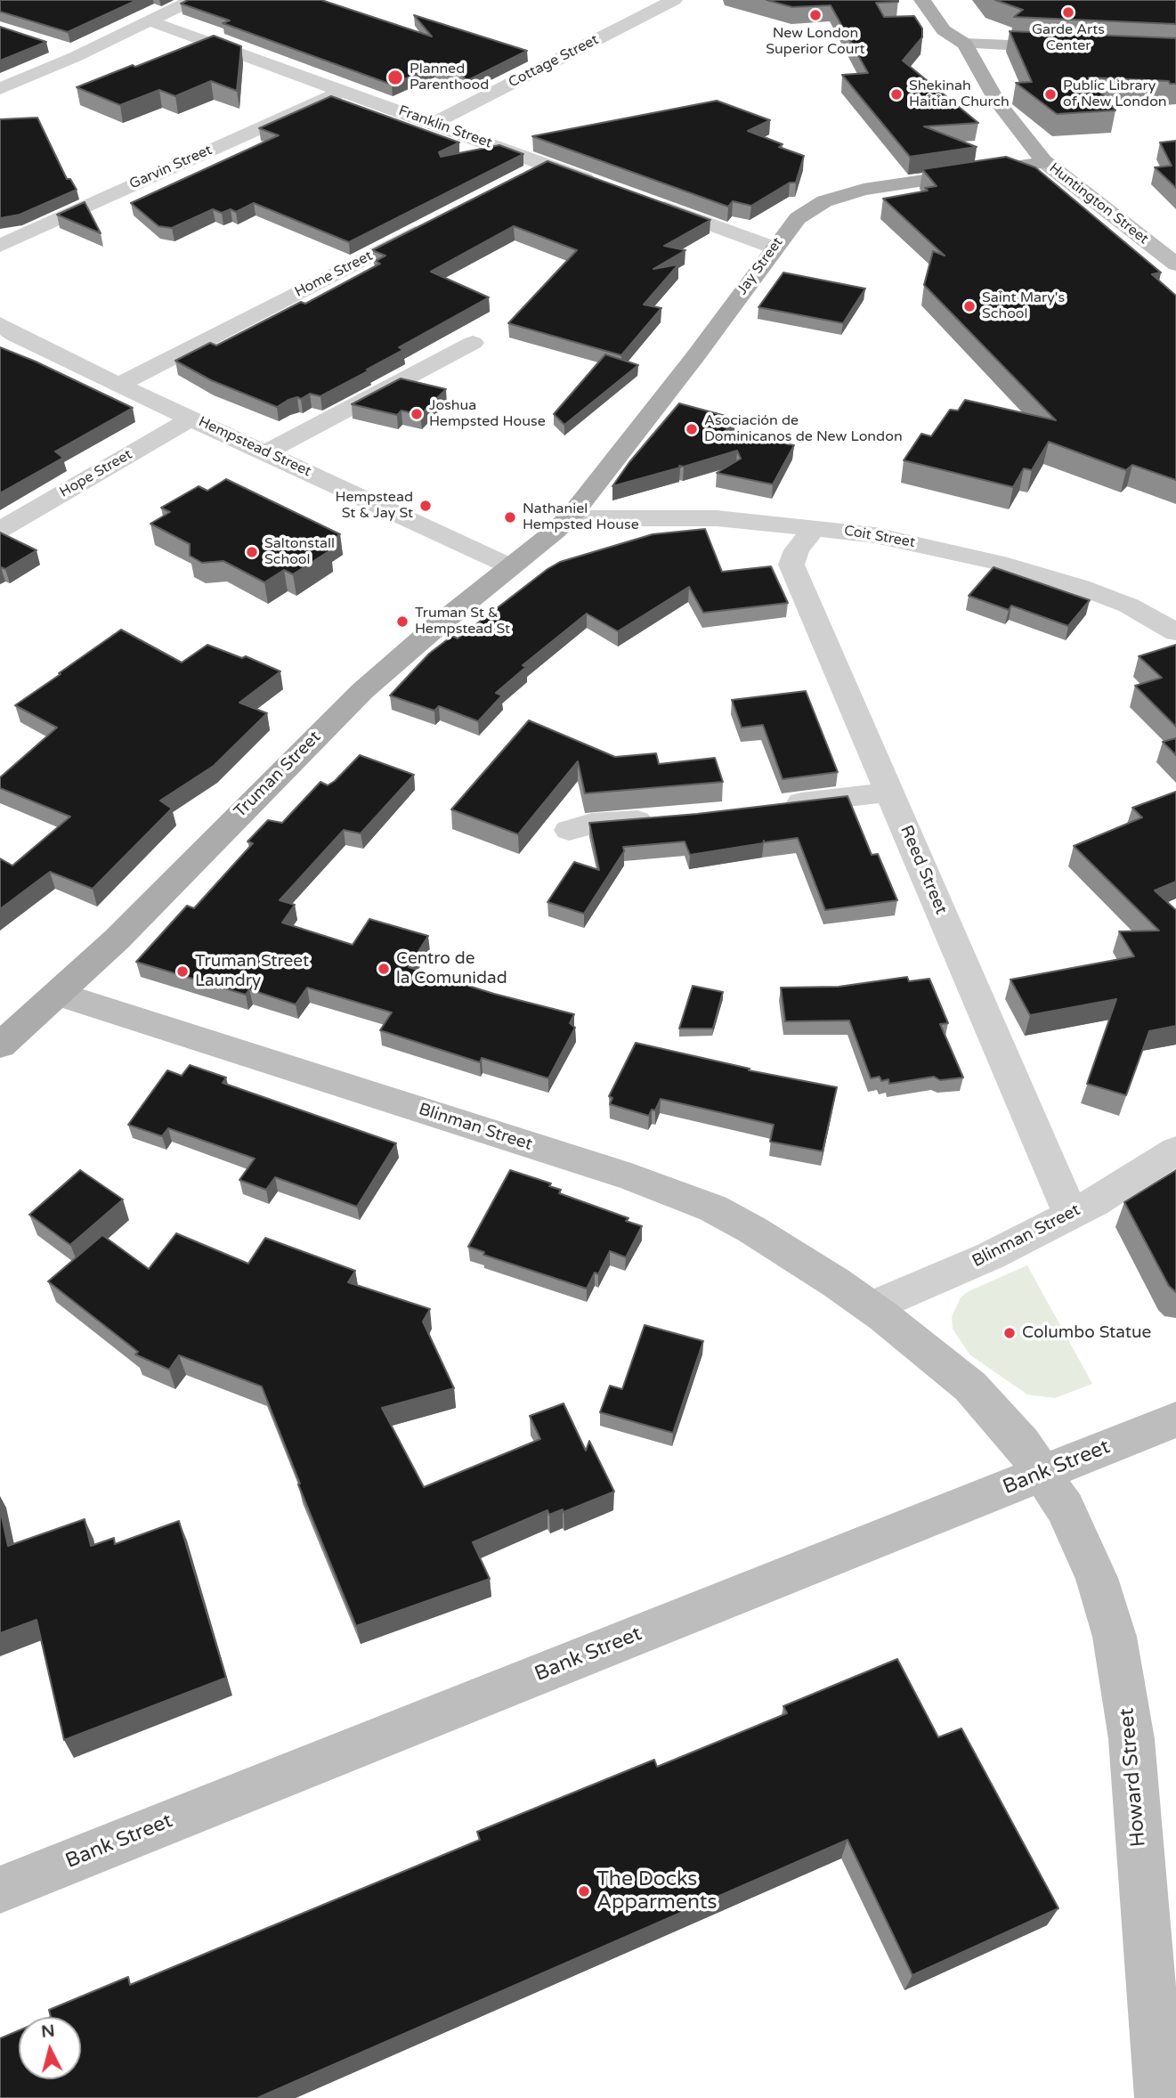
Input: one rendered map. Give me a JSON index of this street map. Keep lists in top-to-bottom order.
{
  "streets": {
    "main road": [
      "Huntington Street",
      "Jay Street",
      "Truman Street",
      "Blinman Street",
      "Bank Street",
      "Howard Street"
    ],
    "street": [
      "Cottage Street",
      "Franklin Street",
      "Garvin Street",
      "Home Street",
      "Hempstead Street",
      "Hope Street",
      "Coit Street",
      "Reed Street"
    ]
  },
  "crossings": [
    ["Cottage Street", "Franklin Street"],
    ["Franklin Street", "Garvin Street"],
    ["Huntington Street", "Jay Street"],
    ["Jay Street", "Coit Street"],
    ["Jay Street", "Truman Street"],
    ["Home Street", "Hempstead Street"],
    ["Hempstead Street", "Hope Street"],
    ["Hempstead Street", "Truman Street"],
    ["Coit Street", "Truman Street"],
    ["Coit Street", "Reed Street"],
    ["Truman Street", "Blinman Street"],
    ["Reed Street", "Blinman Street"],
    ["Blinman Street", "Bank Street"],
    ["Blinman Street", "Howard Street"],
    ["Bank Street", "Howard Street"]
  ],
  "places": [
    "Garde Arts Center",
    "New London Superior Court",
    "Planned Parenthood",
    "Shekinah Haitian Church",
    "Public Library of New London",
    "Saint Mary's School",
    "Joshua Hempsted House",
    "Asociación de Dominicanos de New London",
    "Hempstead St & Jay St",
    "Nathaniel Hempsted House",
    "Saltonstall School",
    "Truman St & Hempstead St",
    "Centro de la Comunidad",
    "Truman Street Laundry",
    "Columbo Statue",
    "The Docks Apparments"
  ],
  "north": "top"
}
